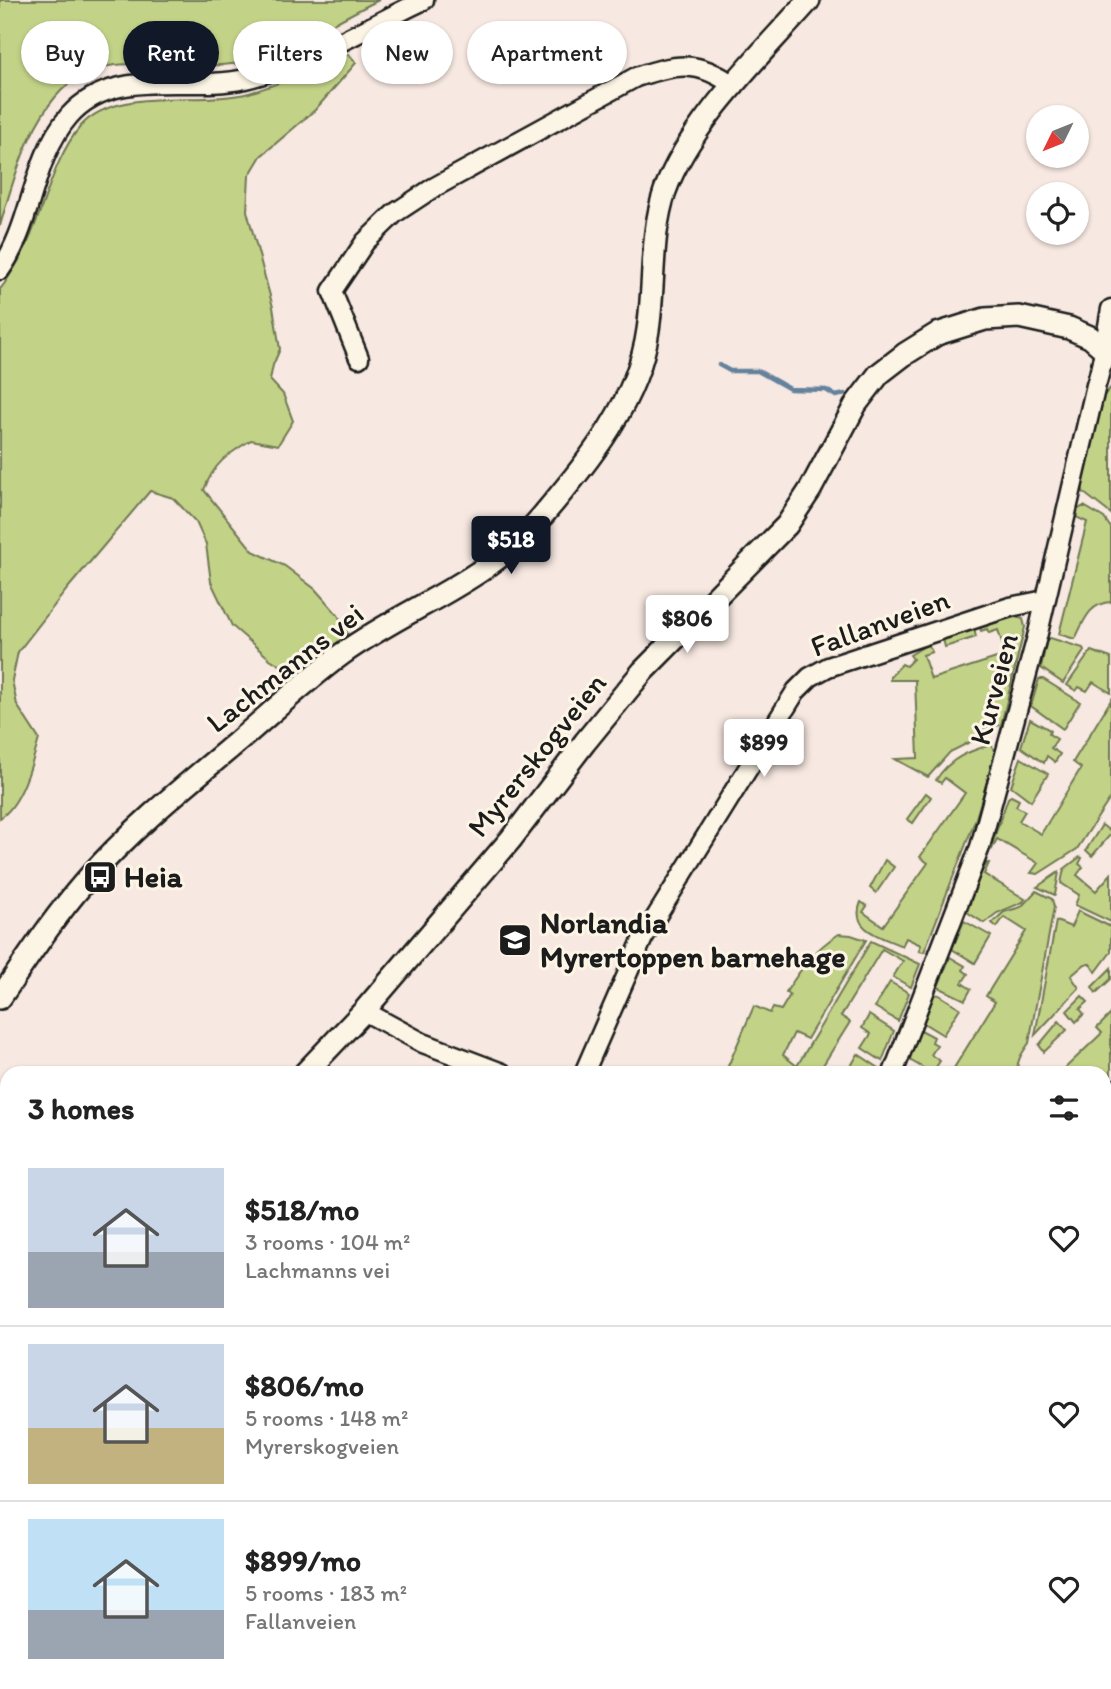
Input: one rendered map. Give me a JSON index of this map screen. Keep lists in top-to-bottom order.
{
  "streets": {
    "street": [
      "Fallanveien",
      "Lachmanns vei",
      "Kurveien",
      "Myrerskogveien"
    ]
  },
  "crossings": [
    ["Fallanveien", "Kurveien"],
    ["Kurveien", "Myrerskogveien"]
  ],
  "places": {
    "bus stop": ["Heia"],
    "school or university": ["Norlandia Myrertoppen barnehage"]
  },
  "north": "bottom left",
  "page": {
    "chip": [
      "Buy",
      "Rent",
      "Filters",
      "New",
      "Apartment"
    ],
    "price": ["$518", "$806", "$899"],
    "heading": "3 homes",
    "list": [
      {
        "name": "$518/mo",
        "note": "3 rooms · 104 m² · Lachmanns vei"
      },
      {
        "name": "$806/mo",
        "note": "5 rooms · 148 m² · Myrerskogveien"
      },
      {
        "name": "$899/mo",
        "note": "5 rooms · 183 m² · Fallanveien"
      }
    ]
  }
}
